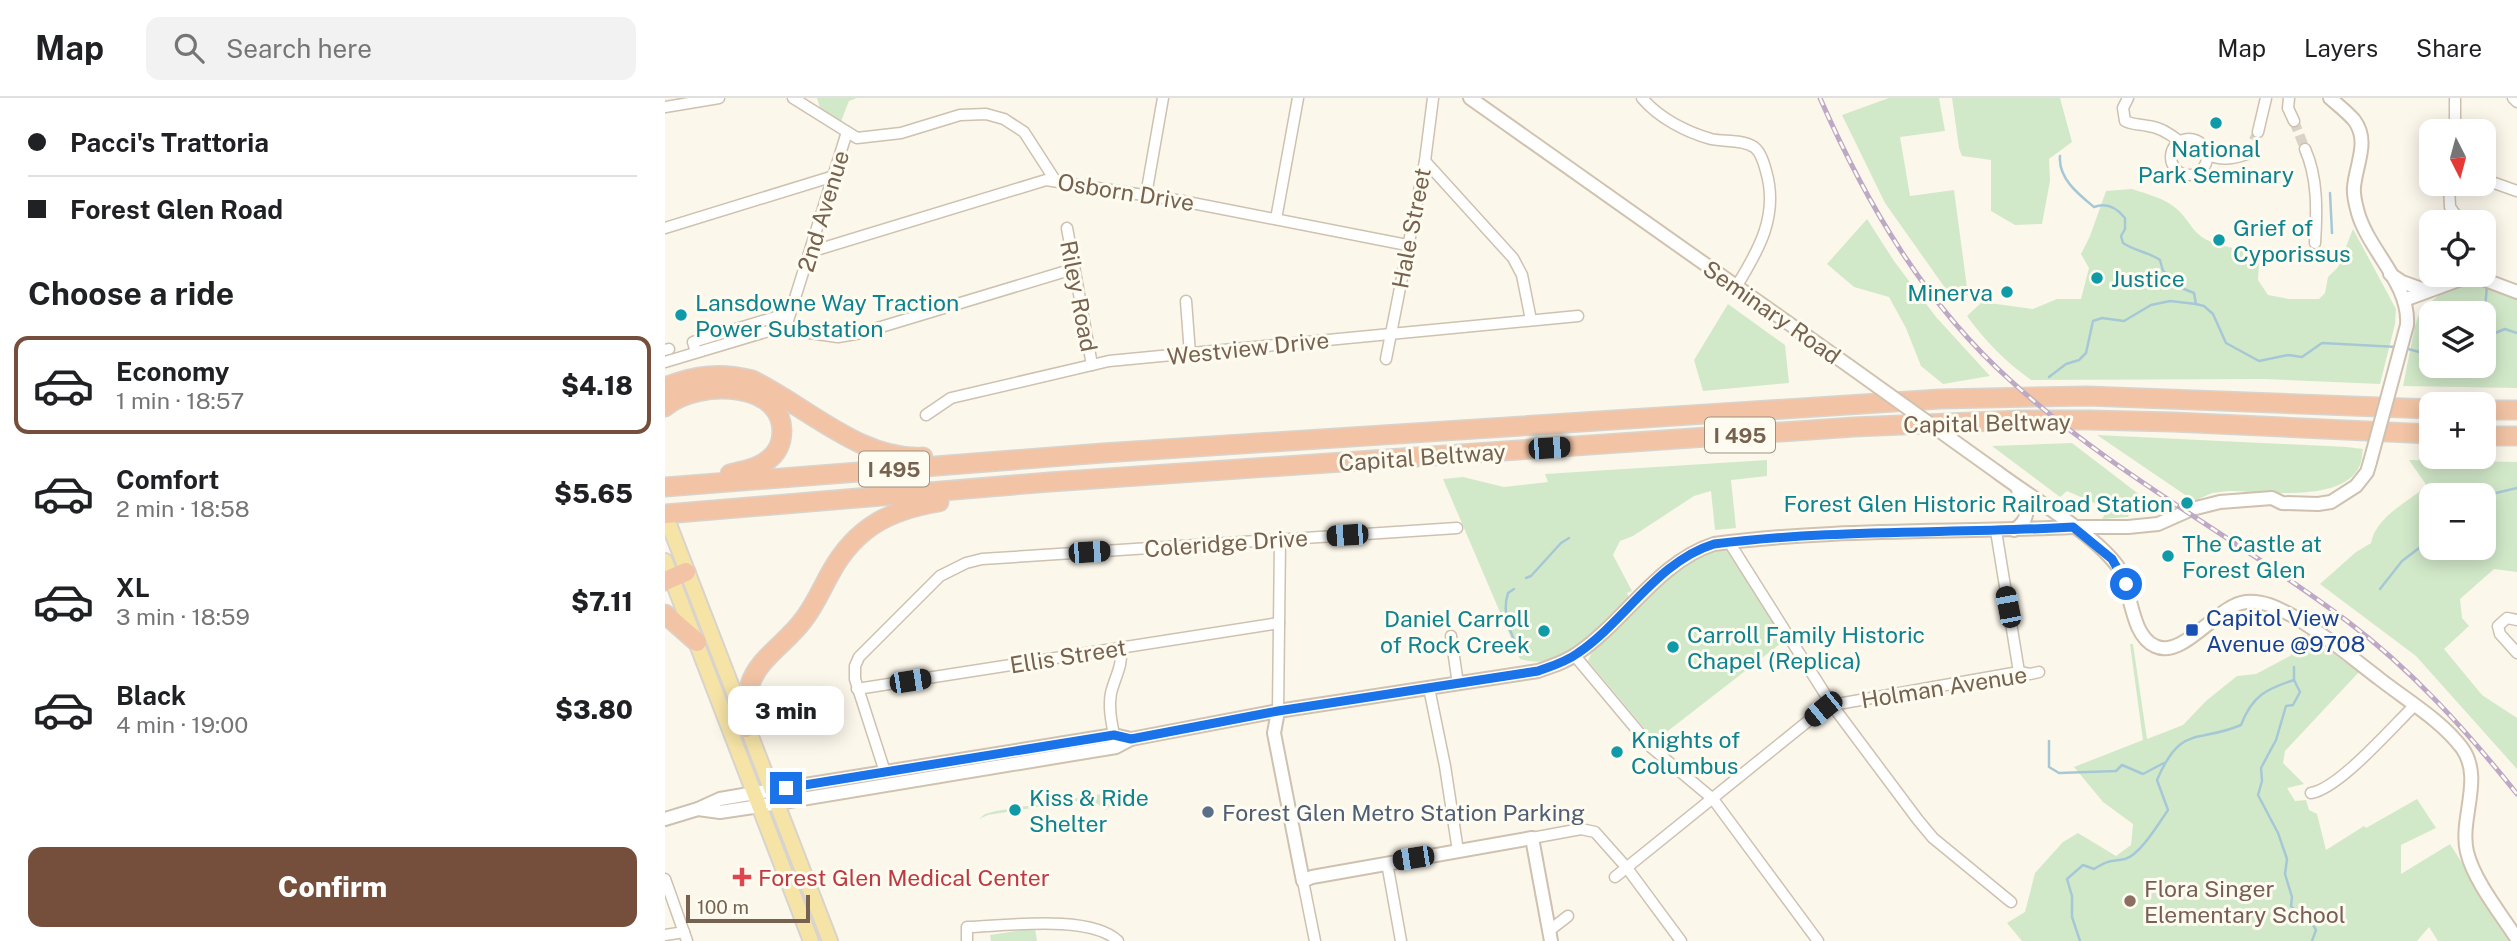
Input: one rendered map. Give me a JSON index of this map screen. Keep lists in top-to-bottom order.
{
  "streets": {
    "highway": ["Capital Beltway", "I 495"],
    "main road": ["Seminary Road"],
    "street": [
      "Osborn Drive",
      "2nd Avenue",
      "Hale Street",
      "Riley Road",
      "Westview Drive",
      "Coleridge Drive",
      "Ellis Street",
      "Holman Avenue"
    ]
  },
  "crossings": [
    ["Osborn Drive", "2nd Avenue"],
    ["Osborn Drive", "Hale Street"],
    ["Hale Street", "Westview Drive"],
    ["Riley Road", "Westview Drive"],
    ["Coleridge Drive", "Ellis Street"]
  ],
  "places": {
    "other": [
      "National Park Seminary",
      "Grief of Cyporissus",
      "Justice",
      "Minerva",
      "Lansdowne Way Traction Power Substation",
      "Forest Glen Historic Railroad Station",
      "The Castle at Forest Glen",
      "Daniel Carroll of Rock Creek",
      "Carroll Family Historic Chapel (Replica)",
      "Knights of Columbus",
      "Kiss & Ride Shelter",
      "Forest Glen Metro Station Parking",
      "Flora Singer Elementary School"
    ],
    "transit": ["Capitol View Avenue @9708"],
    "health": ["Forest Glen Medical Center"]
  },
  "scale_bar": "100 m",
  "north": "bottom",
  "page": {
    "header": "Map",
    "search": "Search here",
    "nav": ["Map", "Layers", "Share"],
    "banner": ["Pacci's Trattoria", "Forest Glen Road"],
    "map_buttons": ["+", "−"],
    "heading": "Choose a ride",
    "list": [
      {
        "name": "Economy",
        "note": "1 min · 18:57",
        "value": "$4.18"
      },
      {
        "name": "Comfort",
        "note": "2 min · 18:58",
        "value": "$5.65"
      },
      {
        "name": "XL",
        "note": "3 min · 18:59",
        "value": "$7.11"
      },
      {
        "name": "Black",
        "note": "4 min · 19:00",
        "value": "$3.80"
      }
    ],
    "bubble": "3 min",
    "buttons": "Confirm",
    "scale": "100 m"
  }
}
